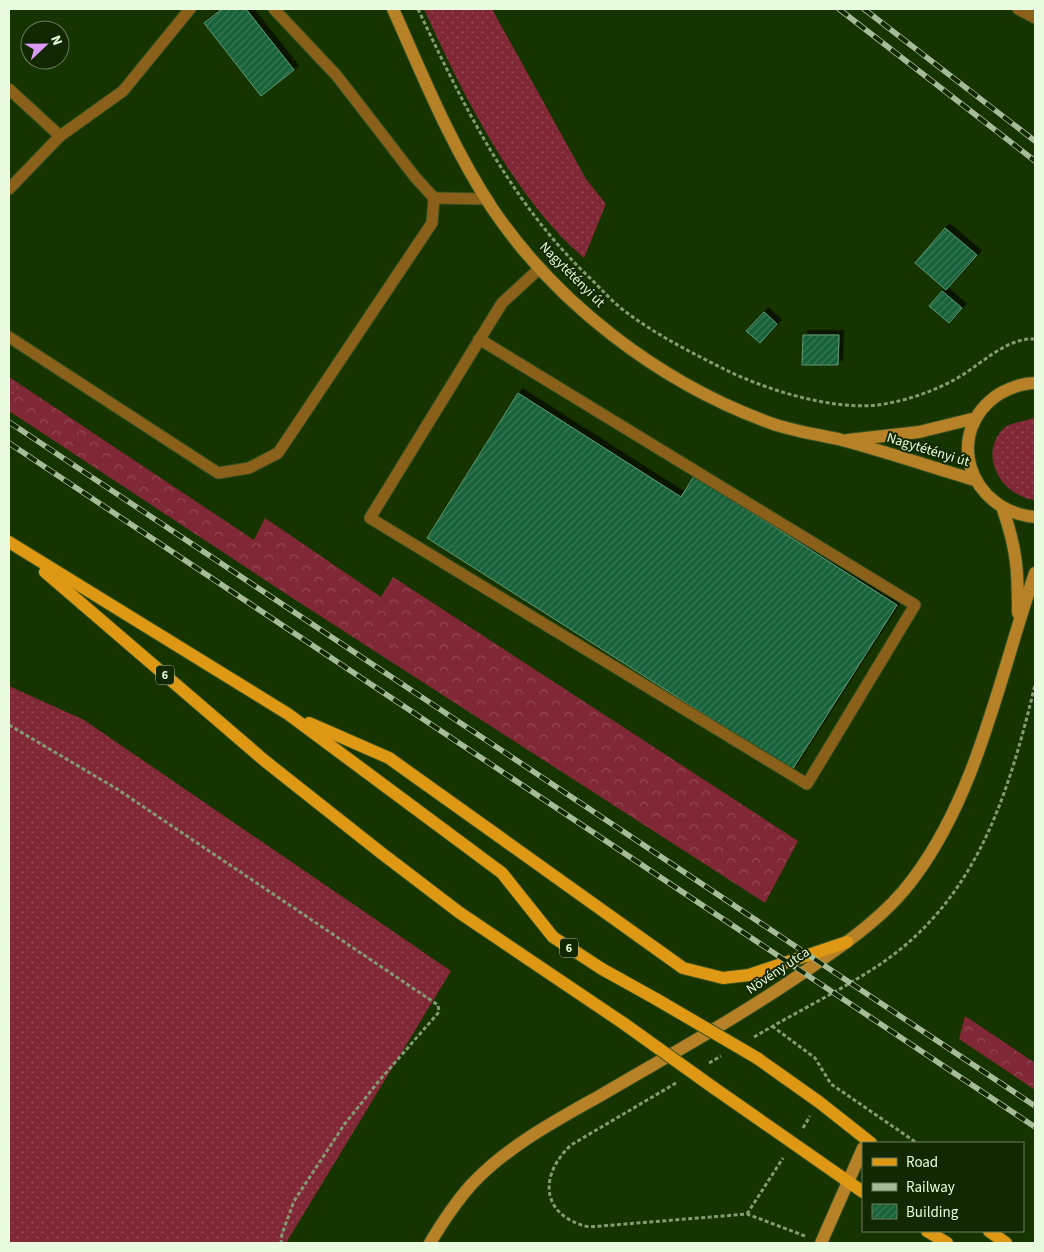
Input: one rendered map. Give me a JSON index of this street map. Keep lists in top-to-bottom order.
{
  "streets": {
    "main road": ["Nagytétényi út", "6", "Növény utca"]
  },
  "legend": ["Road", "Railway", "Building"],
  "north": "right"
}
